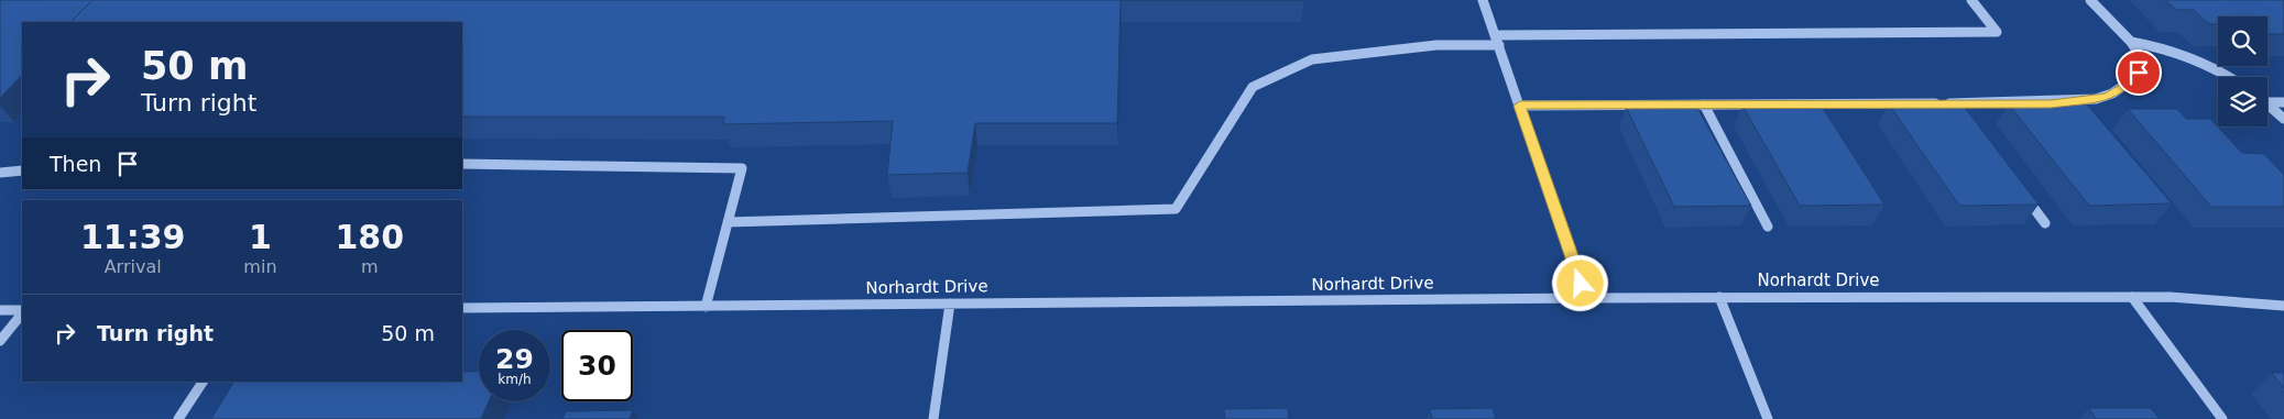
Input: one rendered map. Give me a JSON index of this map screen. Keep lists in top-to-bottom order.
{
  "streets": {
    "street": ["Norhardt Drive"]
  },
  "page": {
    "turn": ["50 m", "Turn right"],
    "then": "Then",
    "eta": [
      "11:39",
      "Arrival",
      "1",
      "min",
      "180",
      "m"
    ],
    "list": [
      {
        "name": "Turn right",
        "value": "50 m"
      }
    ],
    "speed": "29 km/h",
    "limit": "30"
  }
}
